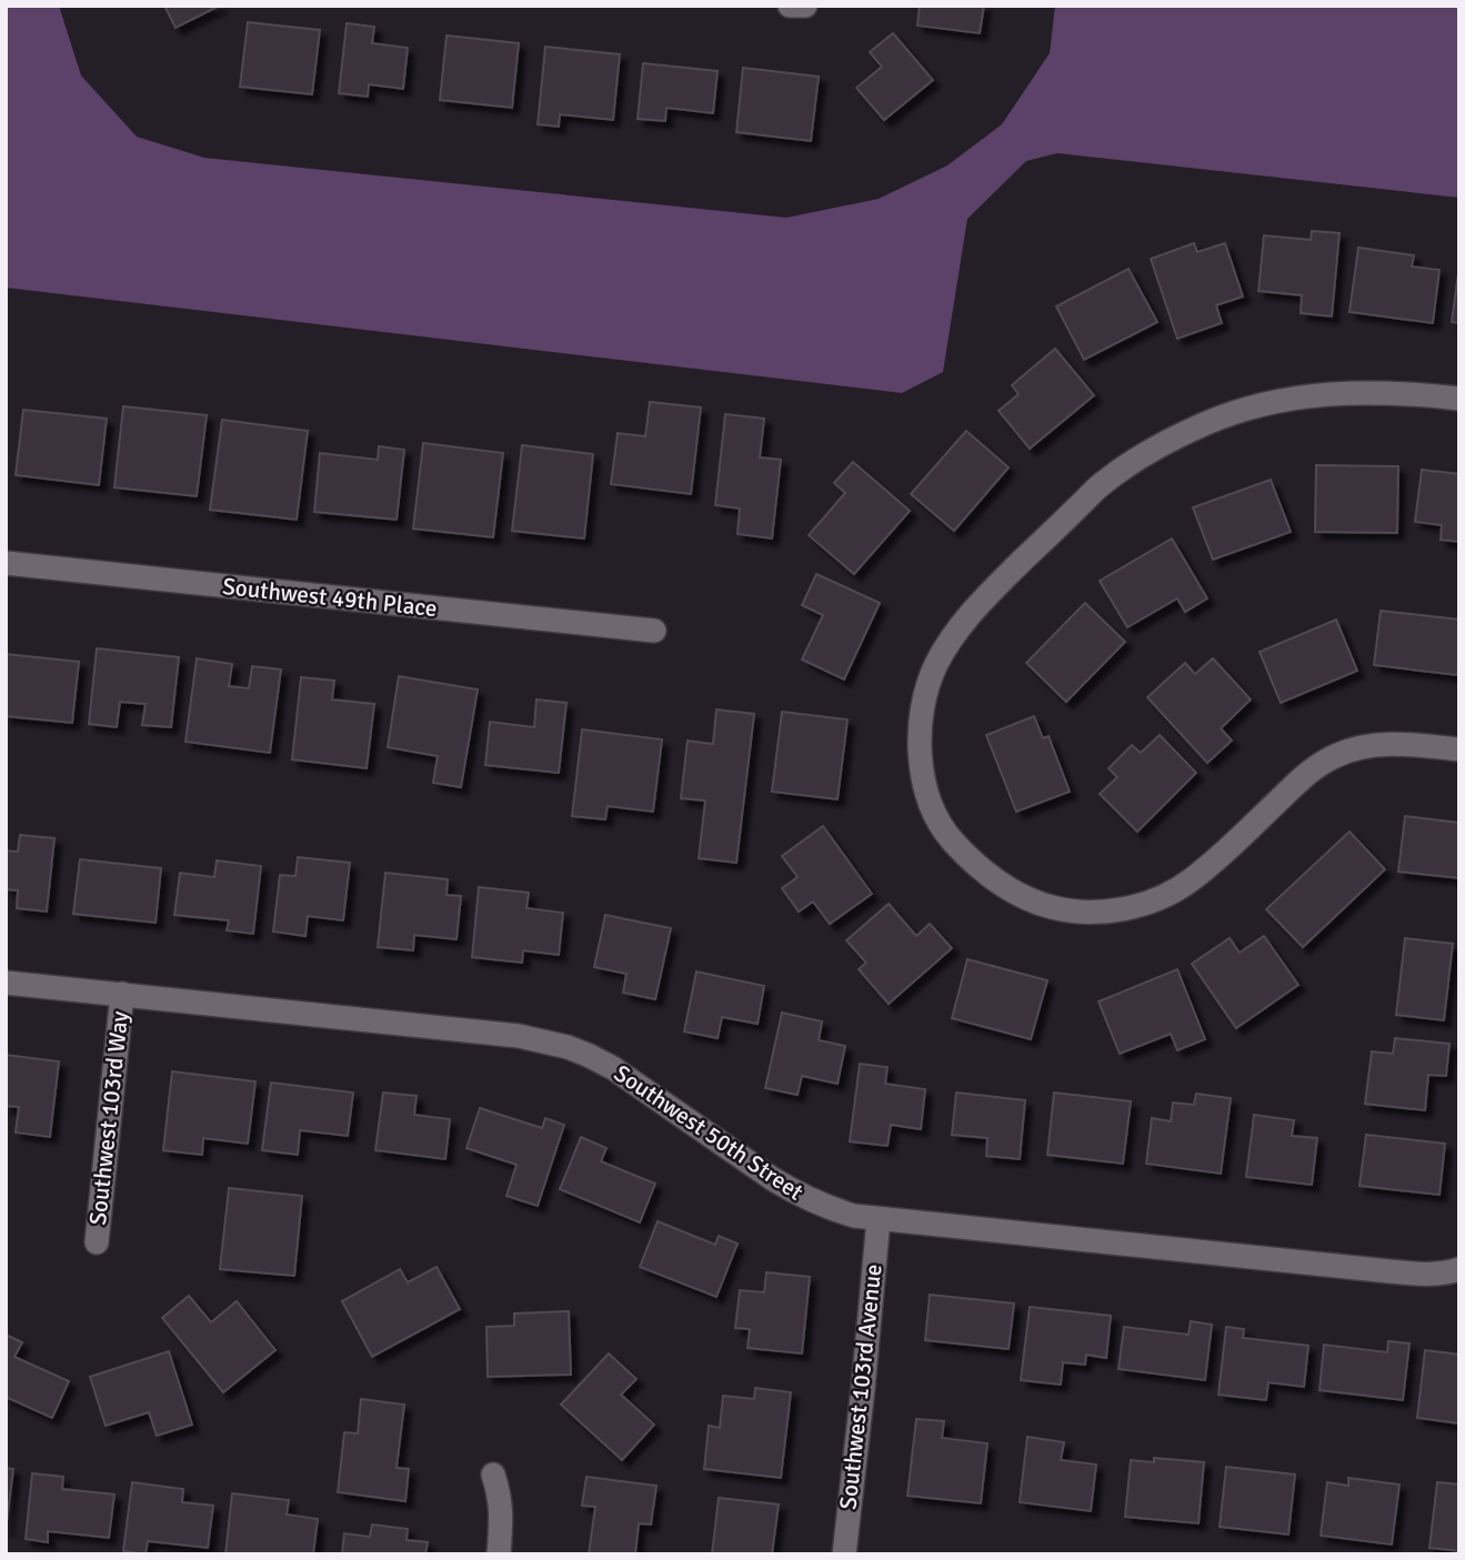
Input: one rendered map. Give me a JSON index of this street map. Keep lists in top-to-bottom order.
{
  "streets": {
    "street": [
      "Southwest 49th Place",
      "Southwest 103rd Way",
      "Southwest 50th Street",
      "Southwest 103rd Avenue"
    ]
  },
  "crossings": [
    ["Southwest 103rd Way", "Southwest 50th Street"],
    ["Southwest 50th Street", "Southwest 103rd Avenue"]
  ]
}
